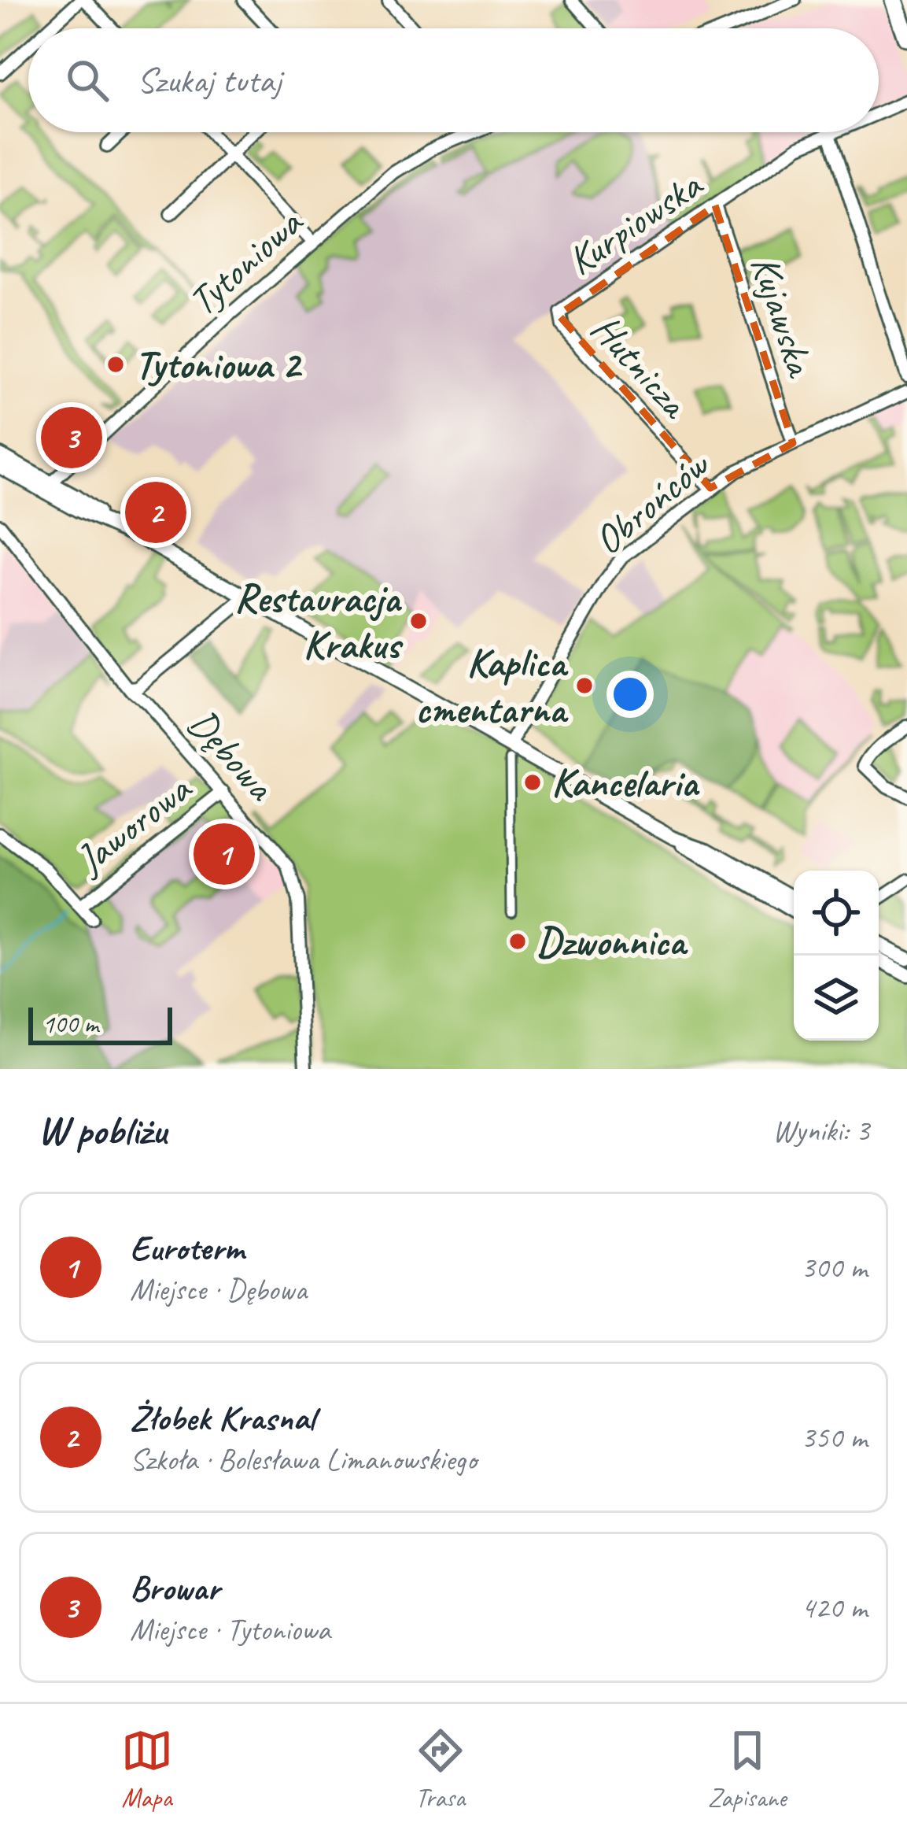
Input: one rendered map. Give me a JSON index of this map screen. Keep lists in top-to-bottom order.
{
  "streets": {
    "street": [
      "Kurpiowska",
      "Tytoniowa",
      "Kujawska",
      "Hutnicza",
      "Obrońców",
      "Dębowa",
      "Jaworowa"
    ]
  },
  "crossings": [
    ["Kurpiowska", "Kujawska"],
    ["Kurpiowska", "Hutnicza"],
    ["Kujawska", "Obrońców"],
    ["Hutnicza", "Obrońców"],
    ["Dębowa", "Jaworowa"]
  ],
  "places": [
    "Tytoniowa 2",
    "Restauracja Krakus",
    "Kaplica cmentarna",
    "Kancelaria",
    "Dzwonnica"
  ],
  "scale_bar": "100 m",
  "page": {
    "search": "Szukaj tutaj",
    "pins": ["3", "2", "1"],
    "scale": "100 m",
    "heading": ["W pobliżu", "Wyniki: 3"],
    "list": [
      {
        "mark": "1",
        "name": "Euroterm",
        "note": "Miejsce · Dębowa",
        "value": "300 m"
      },
      {
        "mark": "2",
        "name": "Żłobek Krasnal",
        "note": "Szkoła · Bolesława Limanowskiego",
        "value": "350 m"
      },
      {
        "mark": "3",
        "name": "Browar",
        "note": "Miejsce · Tytoniowa",
        "value": "420 m"
      }
    ],
    "nav": ["Mapa", "Trasa", "Zapisane"]
  }
}
